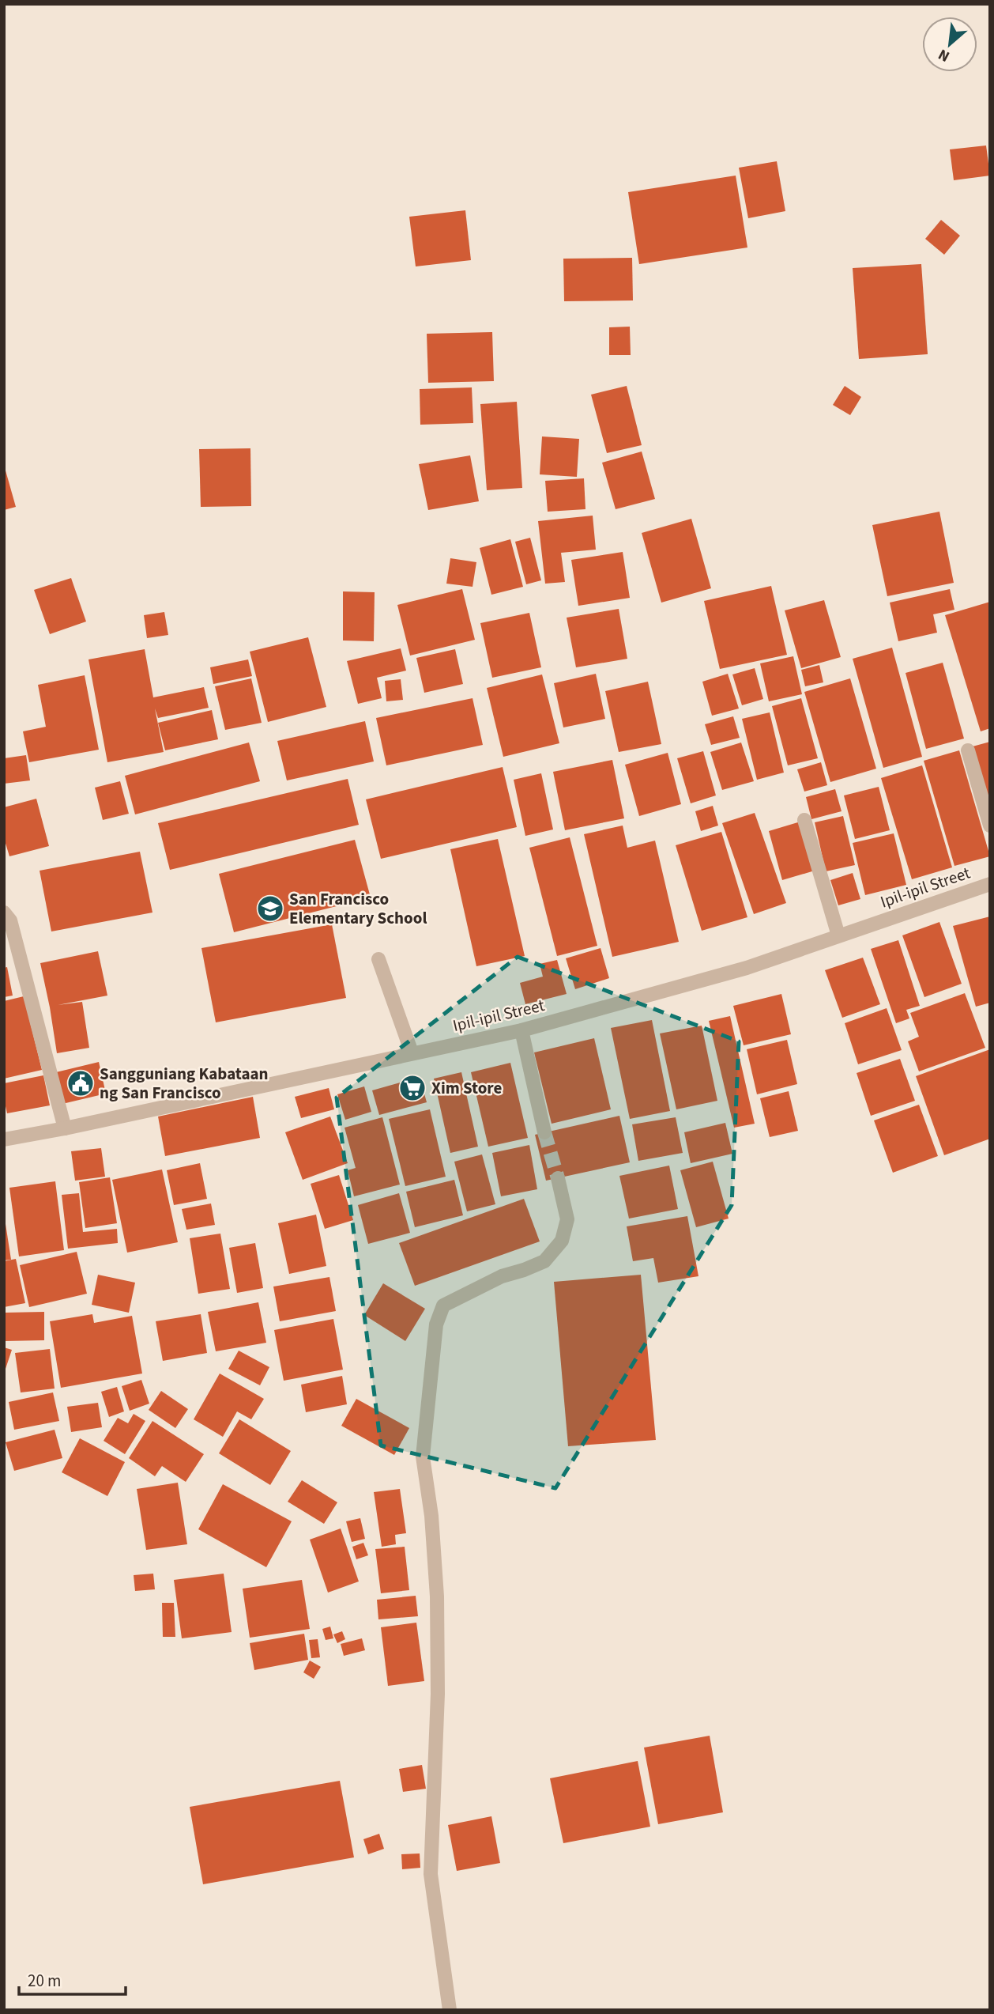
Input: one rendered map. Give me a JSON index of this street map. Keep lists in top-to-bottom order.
{
  "streets": {
    "street": ["Ipil-ipil Street"]
  },
  "places": {
    "school or university": ["San Francisco Elementary School"],
    "public building": ["Sangguniang Kabataan ng San Francisco"],
    "supermarket": ["Xim Store"]
  },
  "scale_bar": "20 m",
  "north": "bottom left"
}
